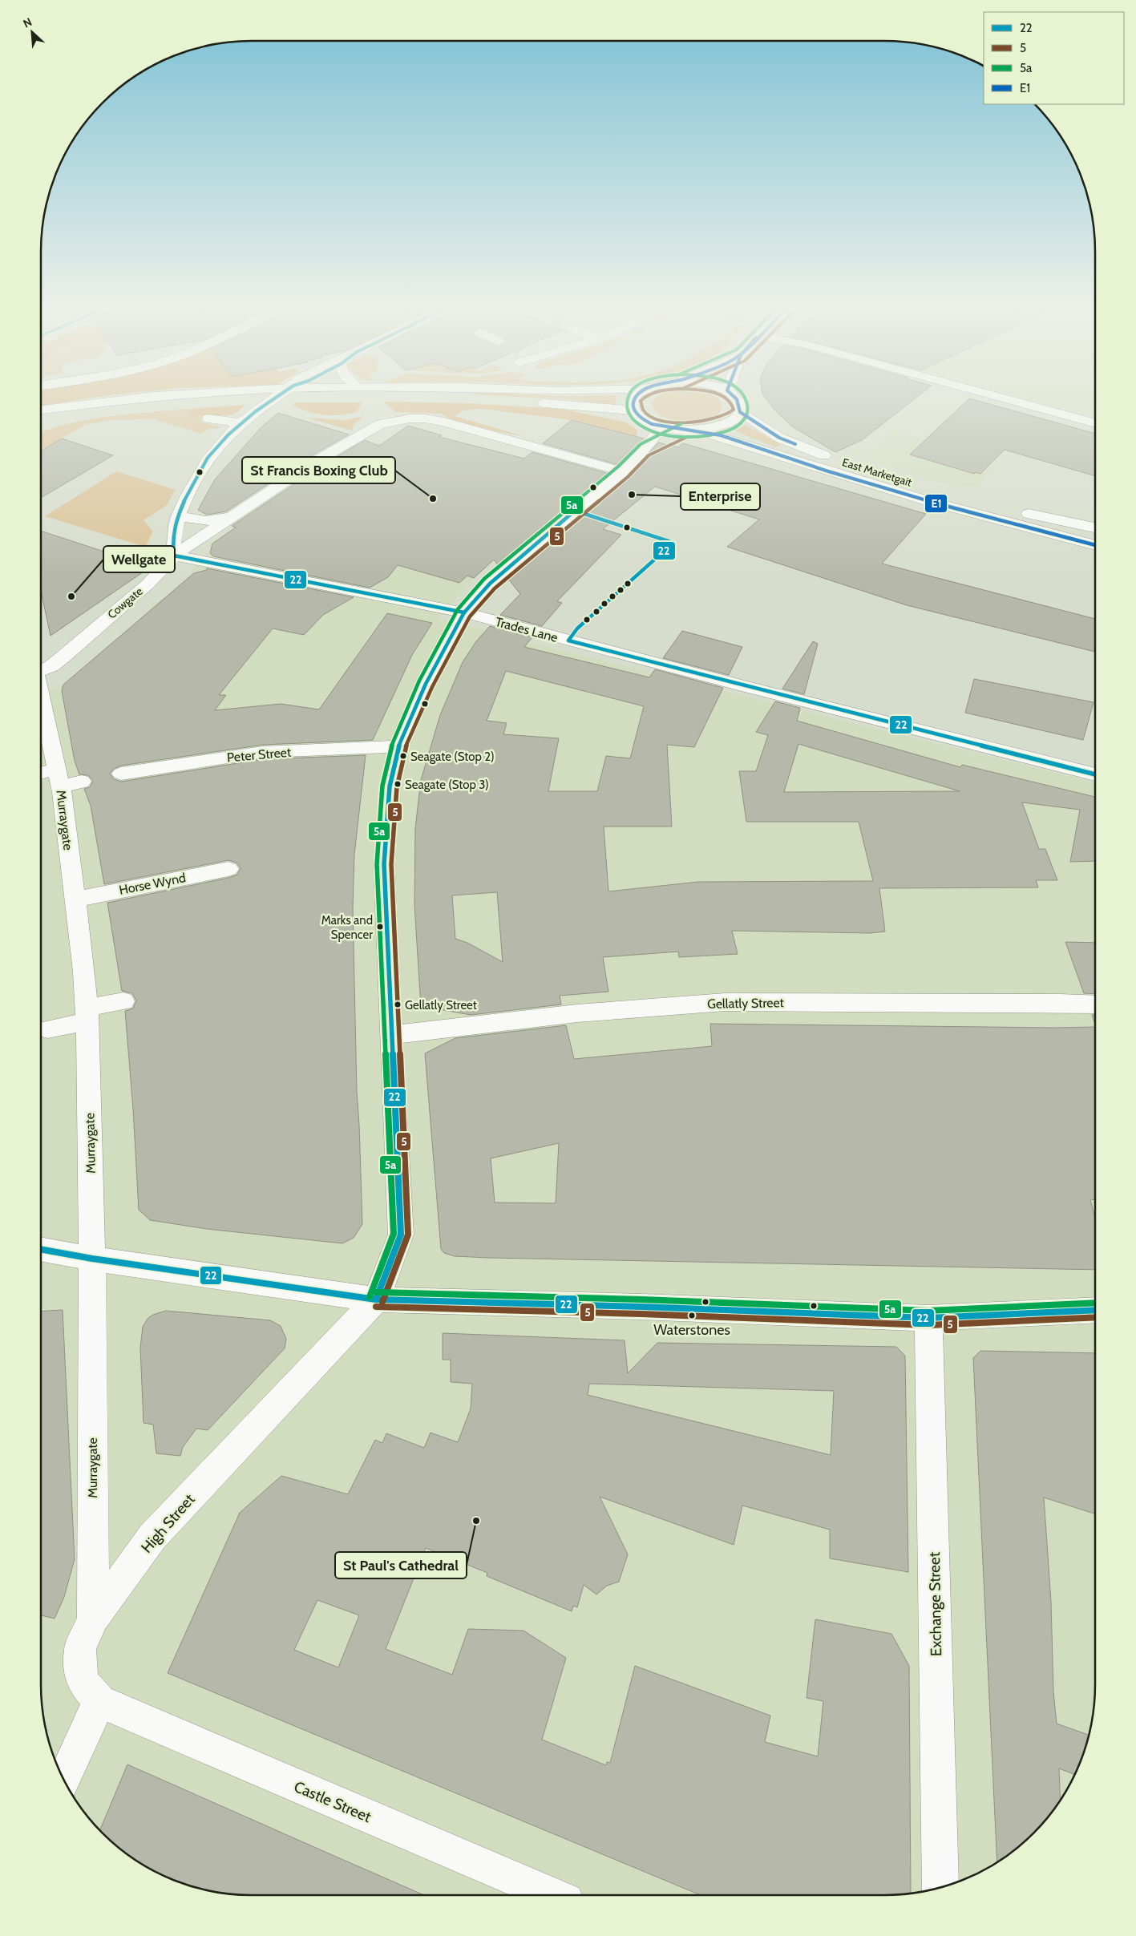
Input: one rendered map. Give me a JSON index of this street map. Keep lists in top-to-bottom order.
{
  "streets": {
    "street": [
      "East Marketgait",
      "Cowgate",
      "Trades Lane",
      "Peter Street",
      "Murraygate",
      "Horse Wynd",
      "Gellatly Street",
      "High Street",
      "Exchange Street",
      "Castle Street"
    ]
  },
  "crossings": [
    ["Cowgate", "Trades Lane"],
    ["Murraygate", "Horse Wynd"],
    ["Murraygate", "High Street"],
    ["High Street", "Castle Street"]
  ],
  "places": [
    "Enterprise",
    "St Francis Boxing Club",
    "Wellgate",
    "Seagate (Stop 2)",
    "Seagate (Stop 3)",
    "Marks and Spencer",
    "Gellatly Street",
    "Waterstones",
    "St Paul's Cathedral"
  ],
  "lines": [
    "transit line 22",
    "transit line 5",
    "transit line 5a",
    "transit line E1"
  ],
  "legend": [
    "22",
    "5",
    "5a",
    "E1"
  ],
  "north": "top left"
}
